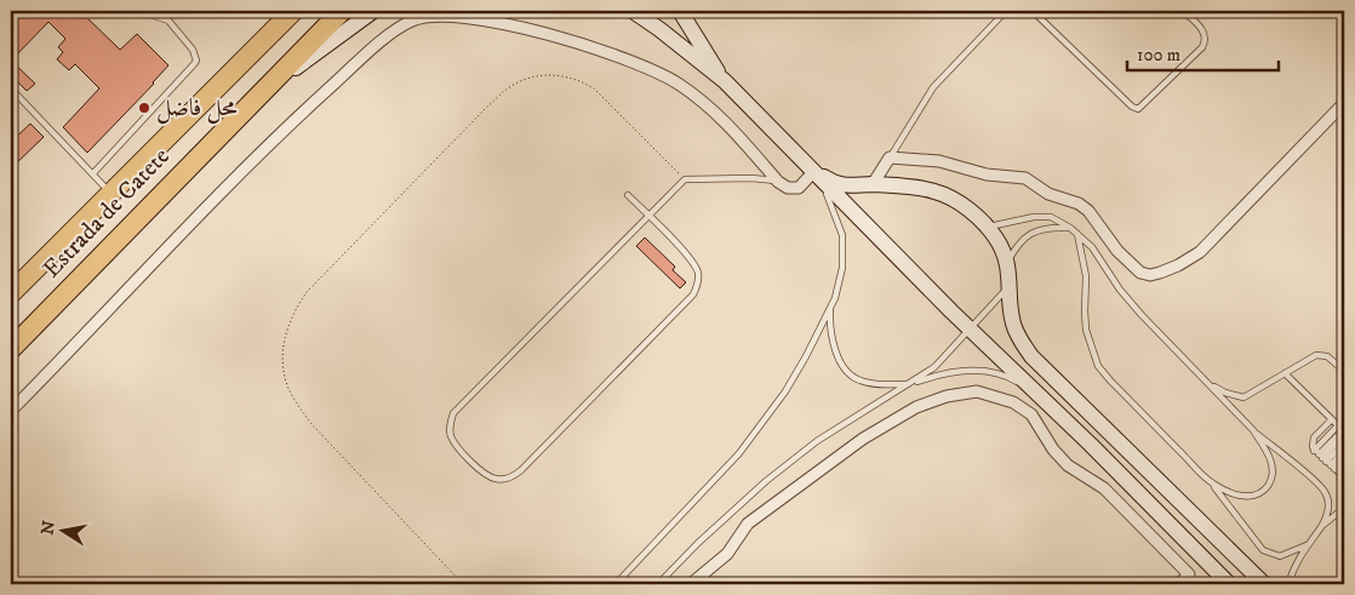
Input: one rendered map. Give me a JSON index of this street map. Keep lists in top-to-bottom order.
{
  "streets": {
    "highway": ["Estrada de Catete"]
  },
  "places": ["محل فاضل"],
  "scale_bar": "100 m",
  "north": "left"
}
